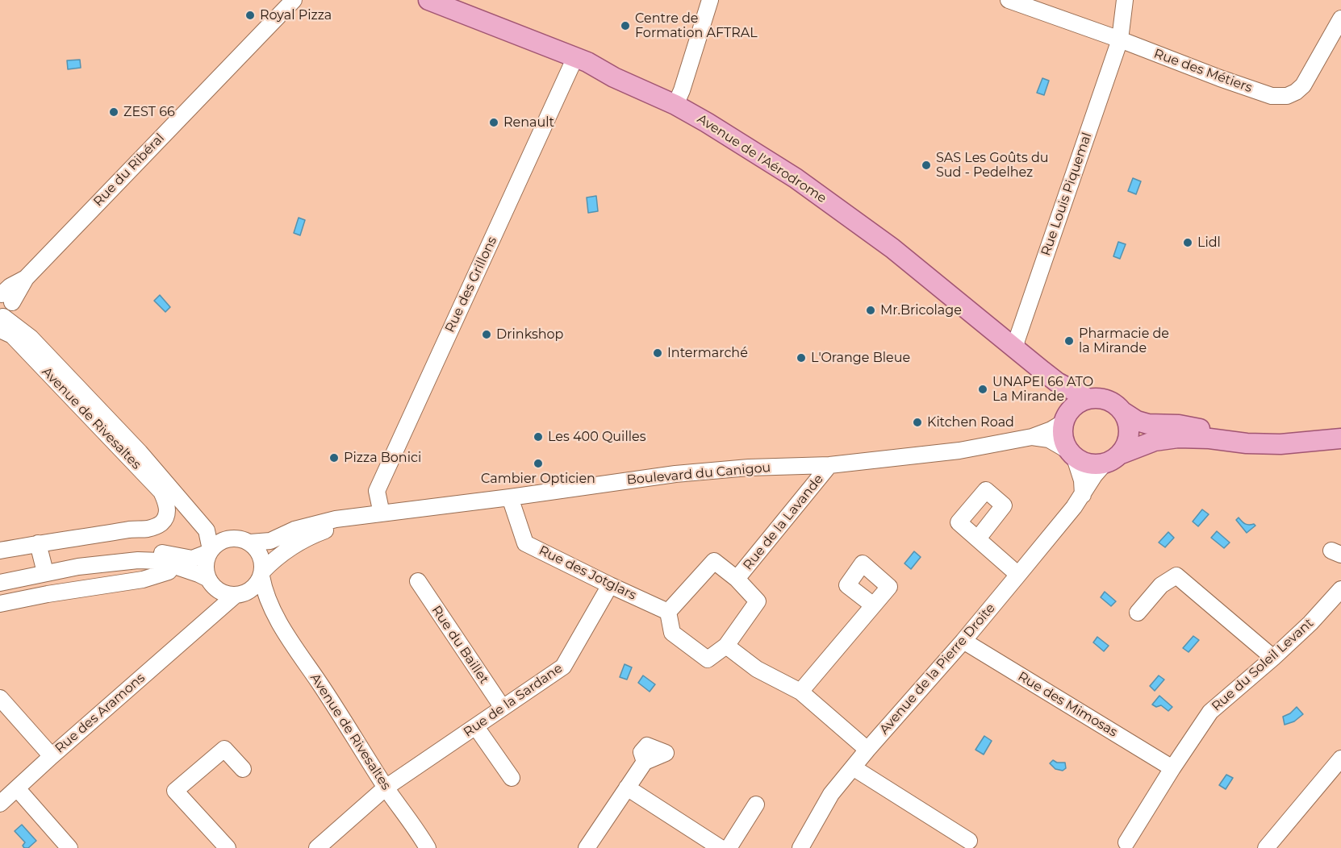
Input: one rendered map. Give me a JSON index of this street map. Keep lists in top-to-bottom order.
{
  "streets": {
    "main road": ["Avenue de l'Aérodrome"],
    "street": [
      "Rue des Métiers",
      "Rue du Ribéral",
      "Rue Louis Piquemal",
      "Rue des Grillons",
      "Avenue de Rivesaltes",
      "Boulevard du Canigou",
      "Rue de la Lavande",
      "Rue des Jotglars",
      "Rue du Baillet",
      "Rue du Soleil Levant",
      "Avenue de la Pierre Droite",
      "Rue de la Sardane",
      "Rue des Mimosas",
      "Rue des Aramons"
    ]
  },
  "crossings": [
    ["Rue des Métiers", "Rue Louis Piquemal"],
    ["Avenue de l'Aérodrome", "Rue Louis Piquemal"],
    ["Avenue de l'Aérodrome", "Rue des Grillons"],
    ["Avenue de l'Aérodrome", "Boulevard du Canigou"],
    ["Avenue de l'Aérodrome", "Avenue de la Pierre Droite"],
    ["Rue du Ribéral", "Avenue de Rivesaltes"],
    ["Rue des Grillons", "Boulevard du Canigou"],
    ["Avenue de Rivesaltes", "Boulevard du Canigou"],
    ["Avenue de Rivesaltes", "Rue de la Sardane"],
    ["Avenue de Rivesaltes", "Rue des Aramons"],
    ["Boulevard du Canigou", "Rue de la Lavande"],
    ["Boulevard du Canigou", "Rue des Jotglars"],
    ["Boulevard du Canigou", "Avenue de la Pierre Droite"],
    ["Boulevard du Canigou", "Rue des Aramons"],
    ["Rue des Jotglars", "Rue de la Sardane"],
    ["Rue du Baillet", "Rue de la Sardane"],
    ["Rue du Soleil Levant", "Rue des Mimosas"],
    ["Avenue de la Pierre Droite", "Rue des Mimosas"]
  ],
  "places": [
    "Royal Pizza",
    "Centre de Formation AFTRAL",
    "ZEST 66",
    "Renault",
    "SAS Les Goûts du Sud - Pedelhez",
    "Lidl",
    "Mr.Bricolage",
    "Drinkshop",
    "Pharmacie de la Mirande",
    "Intermarché",
    "L'Orange Bleue",
    "UNAPEI 66 ATO La Mirande",
    "Kitchen Road",
    "Les 400 Quilles",
    "Pizza Bonici",
    "Cambier Opticien"
  ]
}
